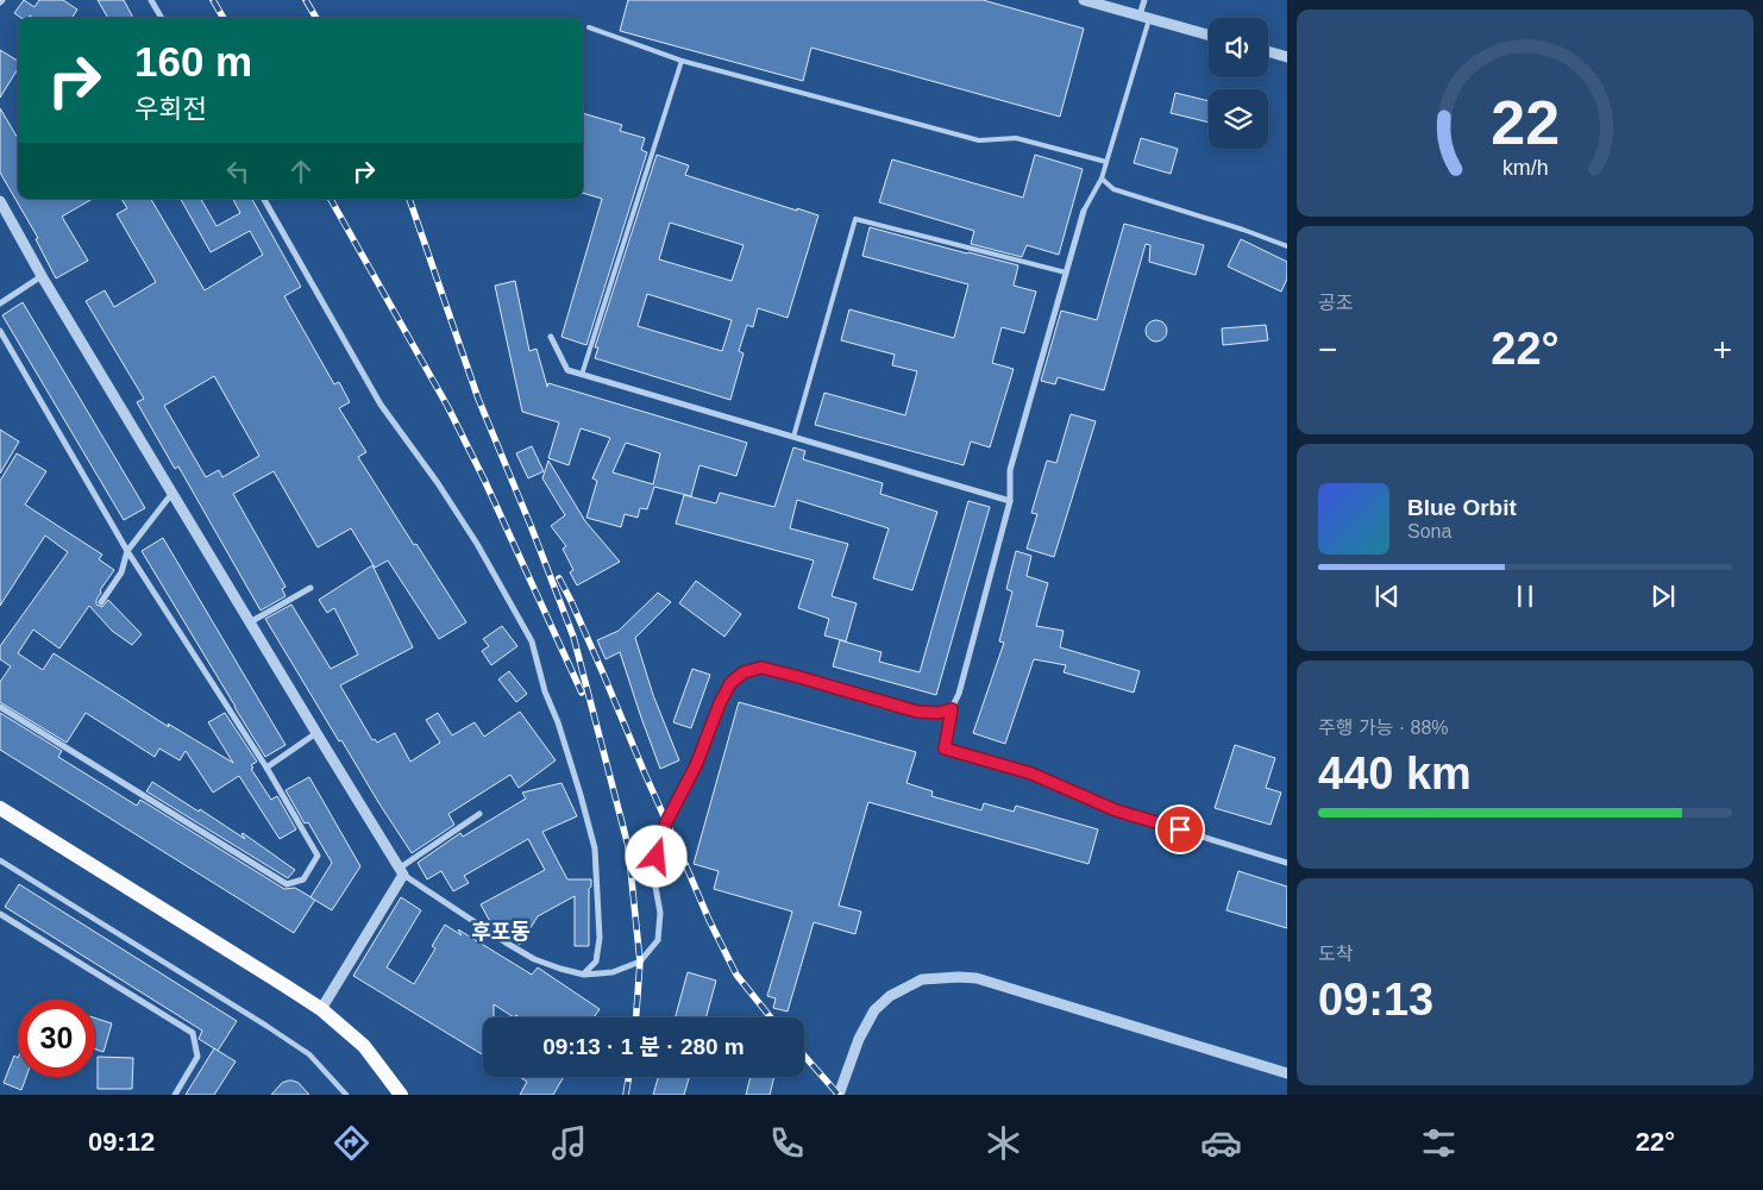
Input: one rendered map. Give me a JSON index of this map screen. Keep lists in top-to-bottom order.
{
  "districts": ["후포동"],
  "page": {
    "turn": ["160 m", "우회전"],
    "tile": [
      "공조",
      ["주행 가능 · 88%", "440 km"],
      ["도착", "09:13"]
    ],
    "heat": ["−", "22°", "+"],
    "song": ["Blue Orbit", "Sona"],
    "limit": "30",
    "trip": "09:13 · 1 분 · 280 m",
    "tabs": ["09:12", "22°"],
    "gauge": ["22", "km/h"]
  }
}
